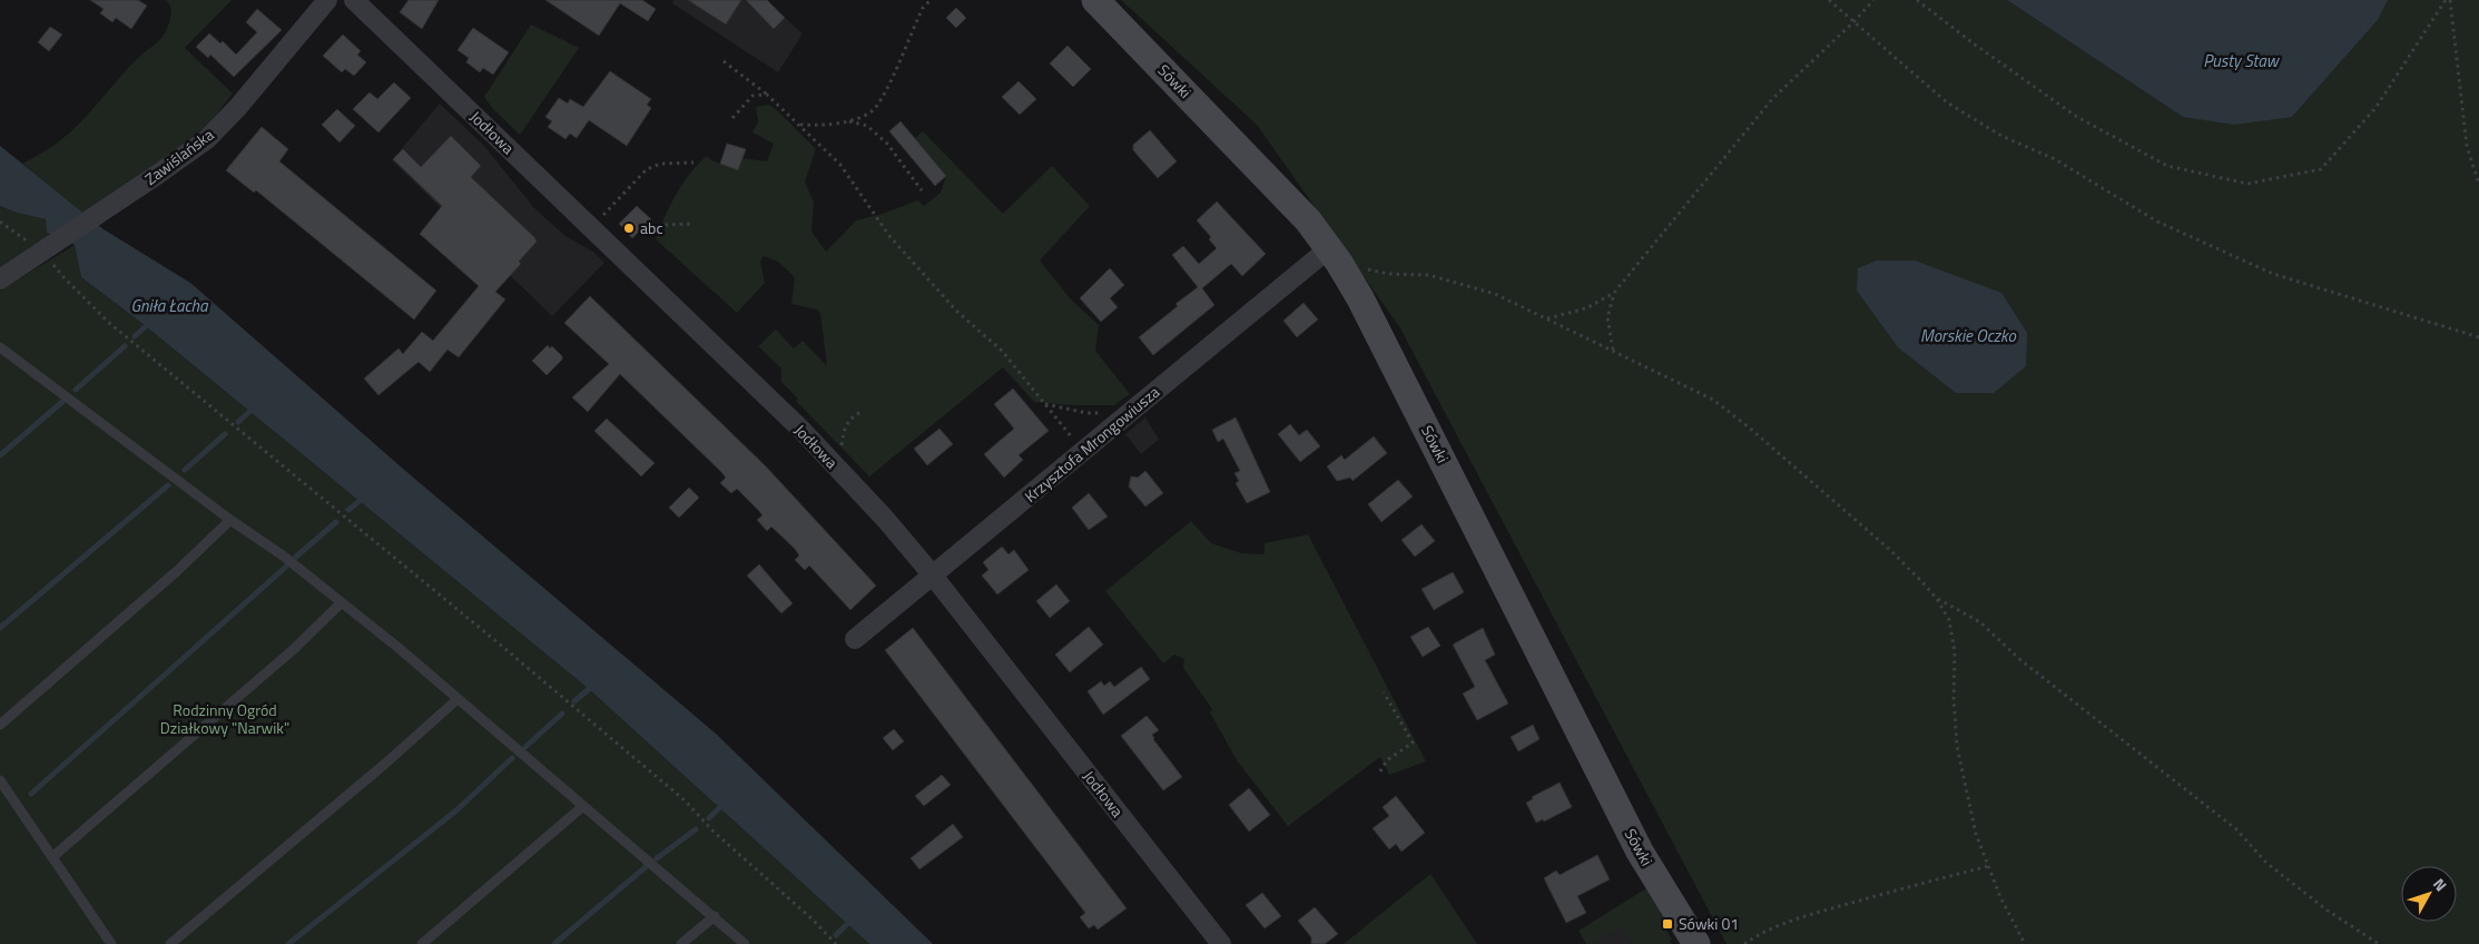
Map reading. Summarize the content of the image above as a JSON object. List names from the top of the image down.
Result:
{
  "streets": {
    "street": [
      "Sówki",
      "Jodłowa",
      "Zawiślańska",
      "Krzysztofa Mrongowiusza"
    ]
  },
  "crossings": [
    ["Sówki", "Krzysztofa Mrongowiusza"],
    ["Jodłowa", "Krzysztofa Mrongowiusza"]
  ],
  "water": ["Pusty Staw", "Gniła Łacha", "Morskie Oczko"],
  "parks": ["Rodzinny Ogród Działkowy \"Narwik\""],
  "places": {
    "other": ["abc"],
    "transit": ["Sówki 01"]
  },
  "north": "top right"
}
